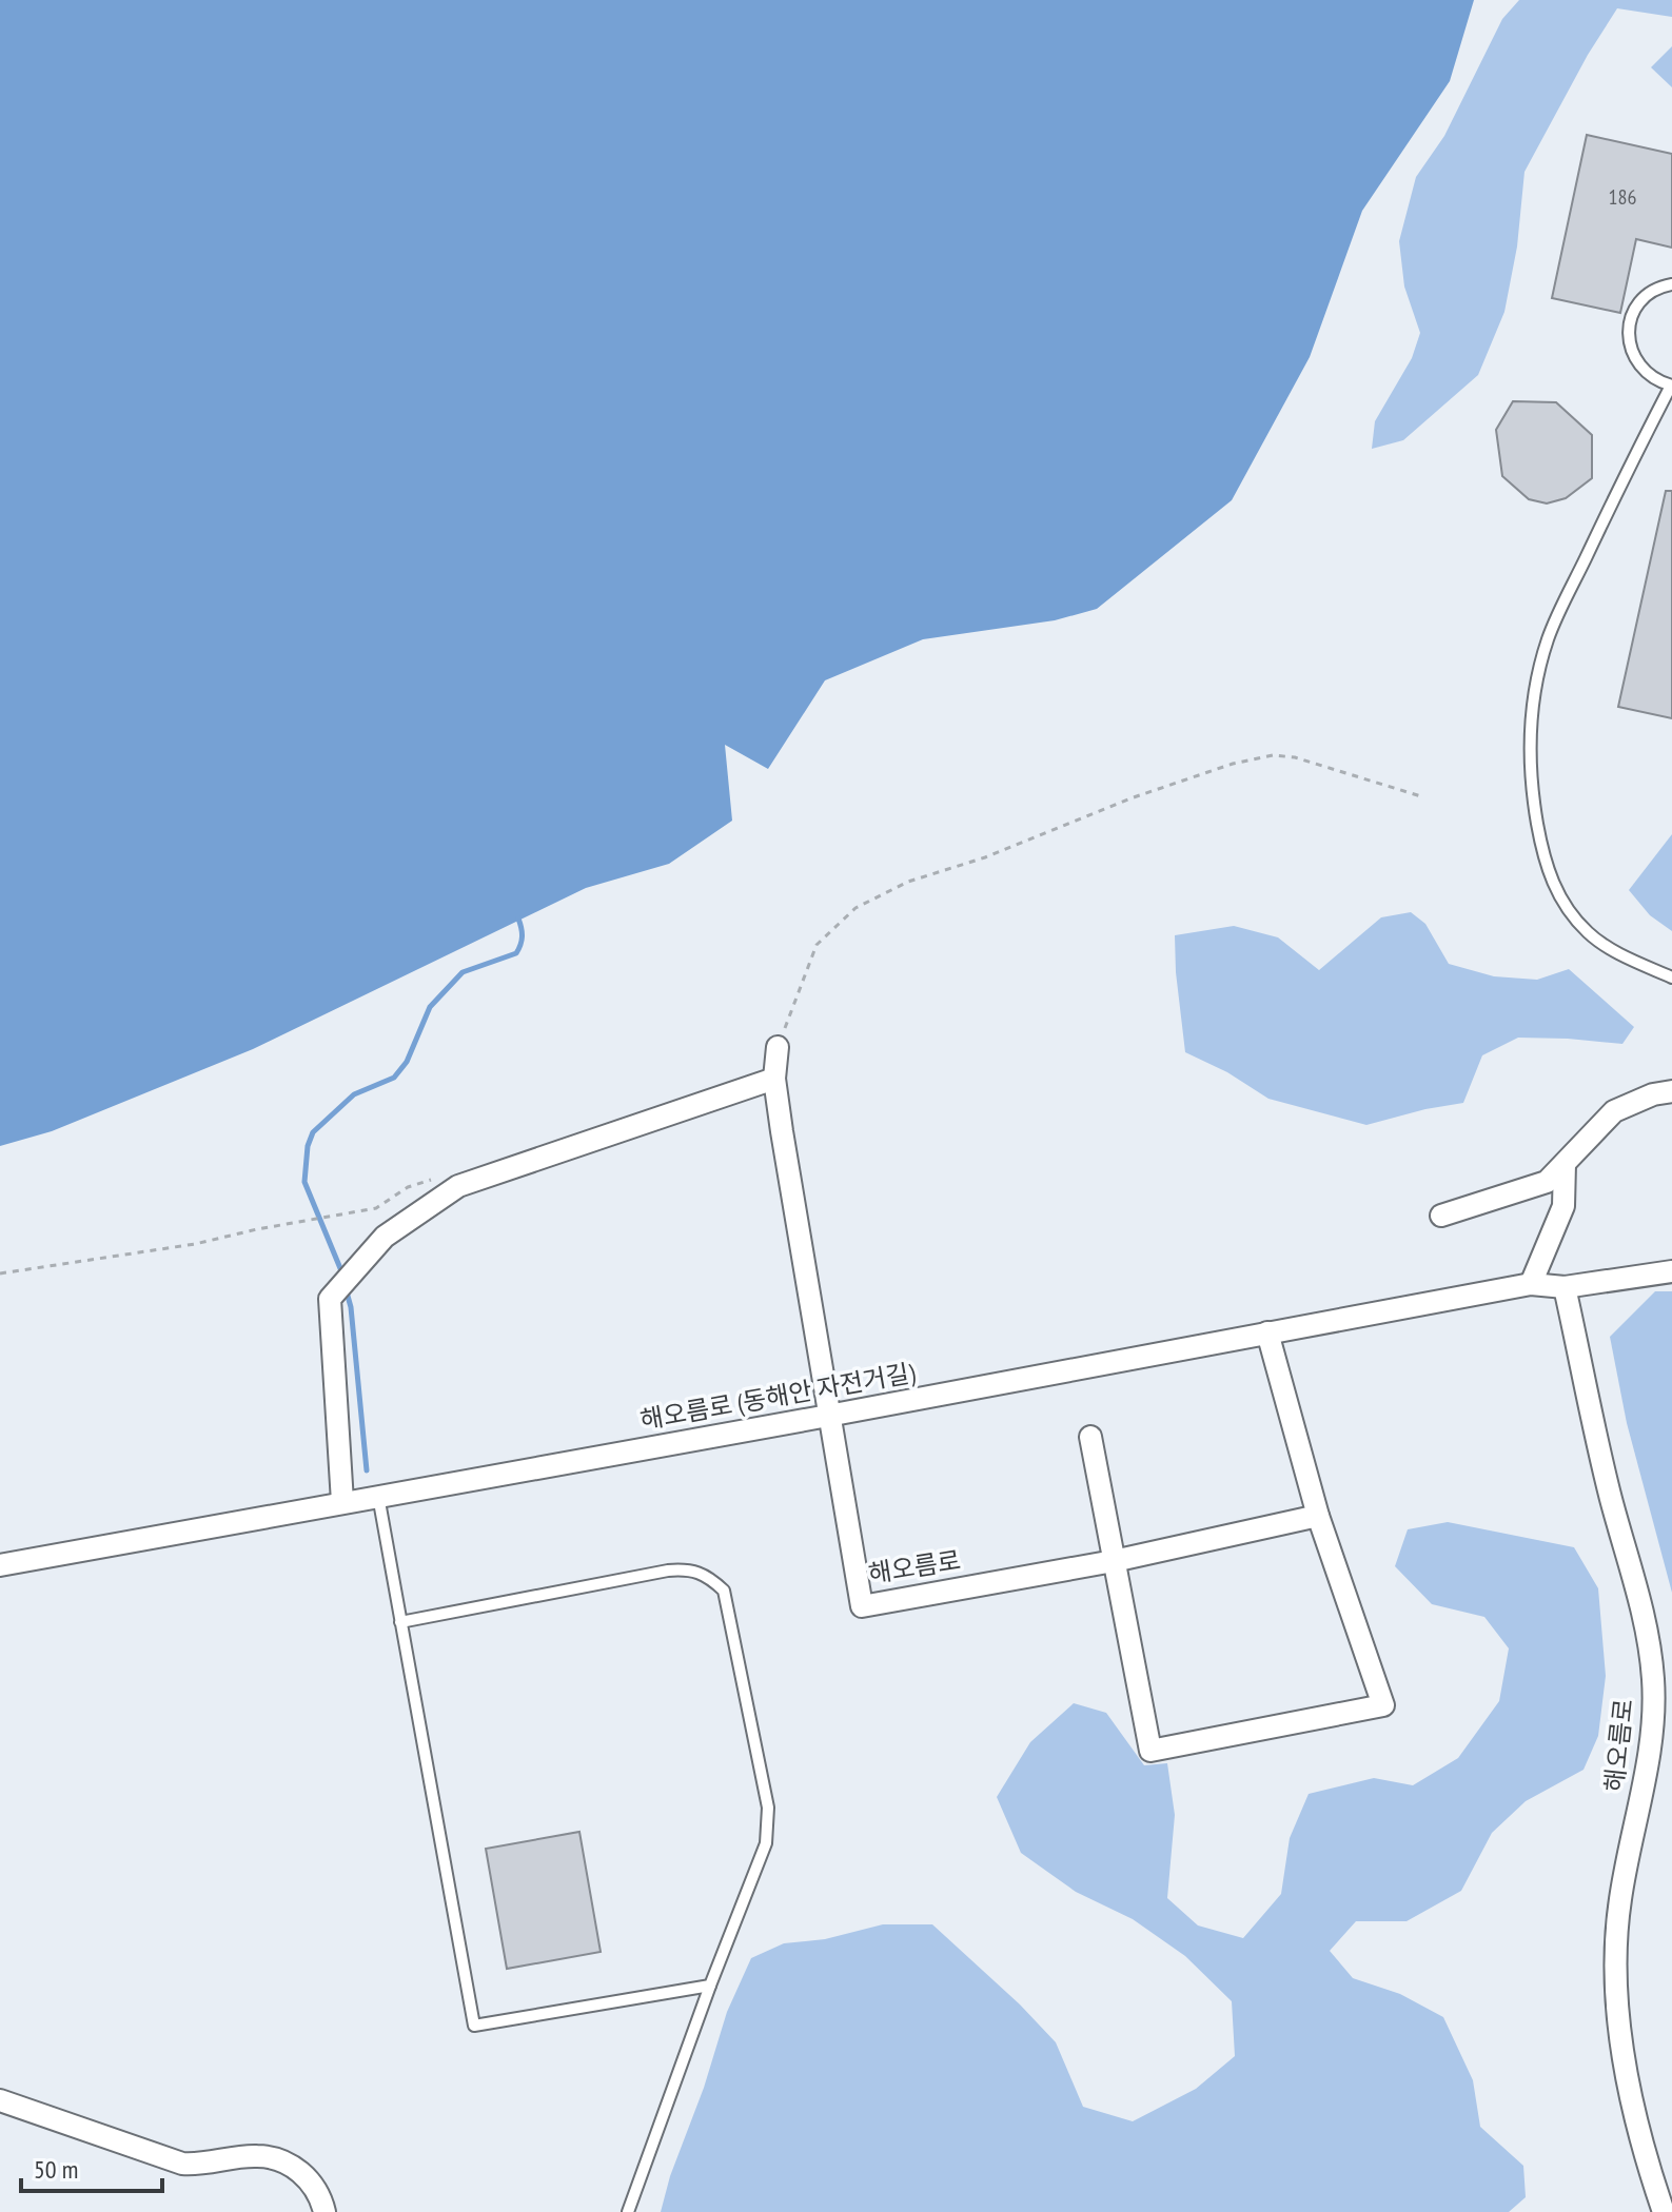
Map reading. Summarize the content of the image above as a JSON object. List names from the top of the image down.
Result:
{
  "streets": {
    "street": ["해오름로 (동해안 자전거길)", "해오름로"]
  },
  "crossings": [
    ["해오름로 (동해안 자전거길)", "해오름로"]
  ],
  "house_numbers": ["186"],
  "scale_bar": "50 m"
}
